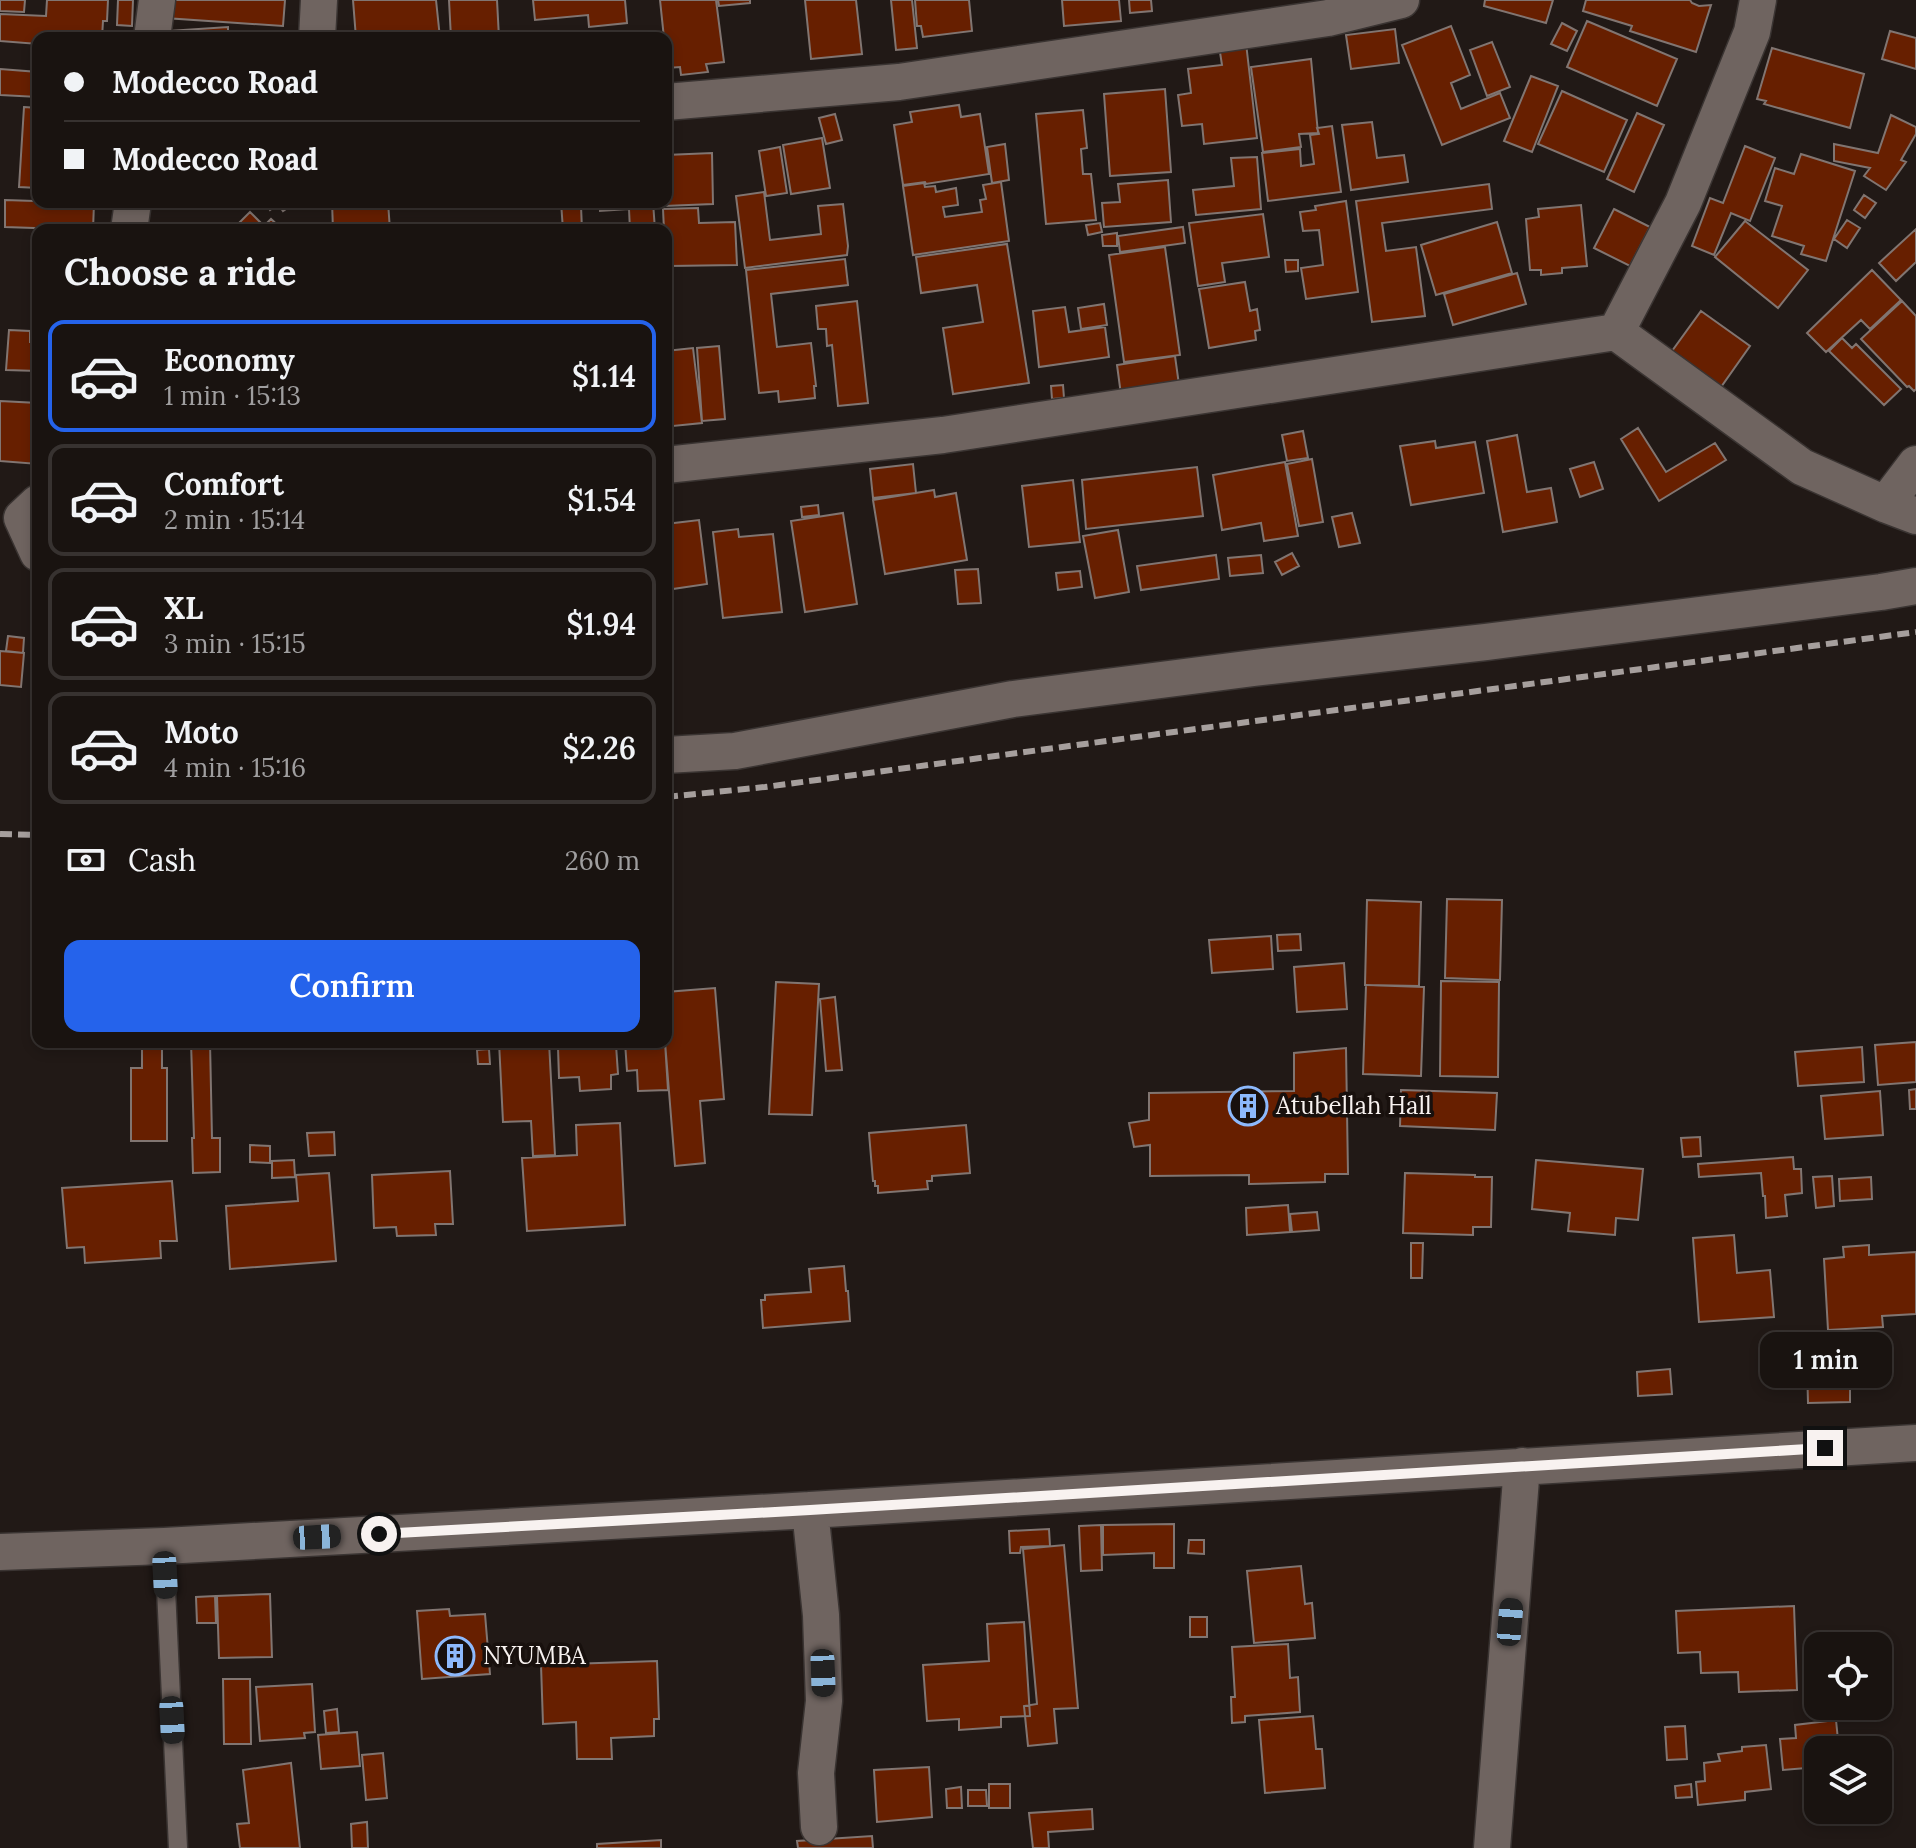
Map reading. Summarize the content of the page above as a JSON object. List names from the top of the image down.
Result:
{
  "places": {
    "building": ["Atubellah Hall", "NYUMBA"]
  },
  "page": {
    "banner": ["Modecco Road", "Modecco Road"],
    "heading": "Choose a ride",
    "list": [
      {
        "name": "Economy",
        "note": "1 min · 15:13",
        "value": "$1.14"
      },
      {
        "name": "Comfort",
        "note": "2 min · 15:14",
        "value": "$1.54"
      },
      {
        "name": "XL",
        "note": "3 min · 15:15",
        "value": "$1.94"
      },
      {
        "name": "Moto",
        "note": "4 min · 15:16",
        "value": "$2.26"
      }
    ],
    "pay": ["Cash", "260 m"],
    "buttons": "Confirm",
    "bubble": "1 min"
  }
}
